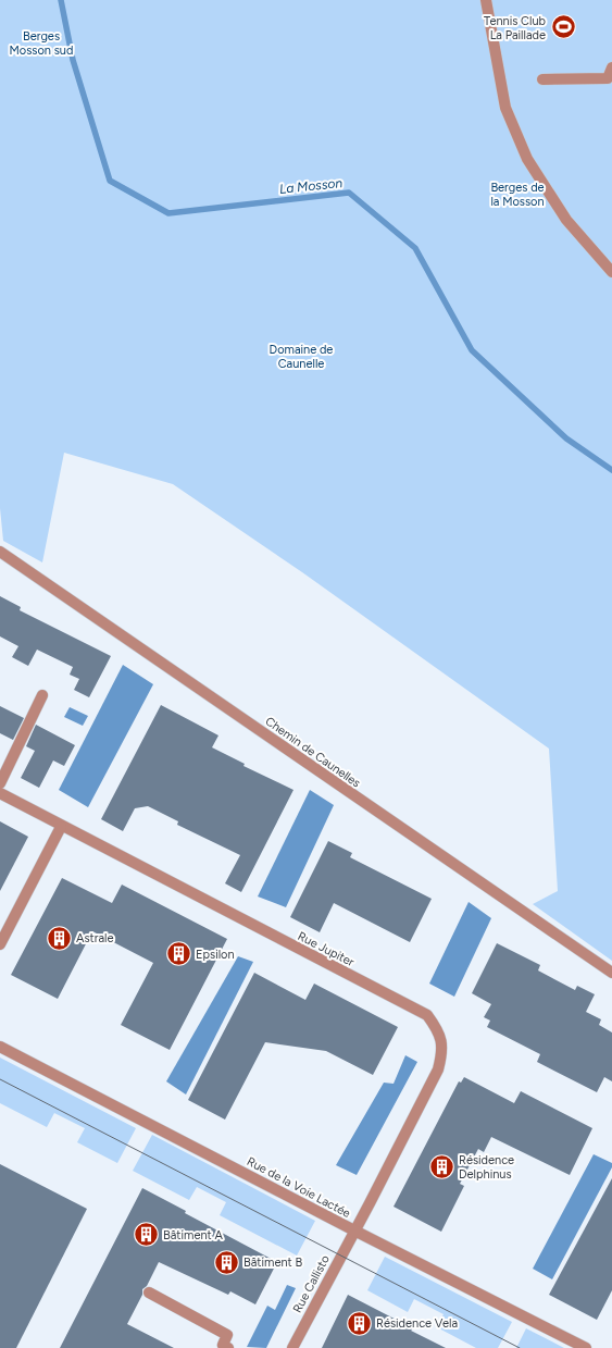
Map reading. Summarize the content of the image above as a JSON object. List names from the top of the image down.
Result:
{
  "streets": {
    "street": [
      "Chemin de Caunelles",
      "Rue Jupiter",
      "Rue de la Voie Lactée",
      "Rue Callisto"
    ]
  },
  "crossings": [
    ["Rue Jupiter", "Rue de la Voie Lactée"],
    ["Rue Jupiter", "Rue Callisto"],
    ["Rue de la Voie Lactée", "Rue Callisto"]
  ],
  "water": ["La Mosson"],
  "parks": ["Berges Mosson sud", "Berges de la Mosson", "Domaine de Caunelle"],
  "places": {
    "sports": ["Tennis Club La Paillade"],
    "building": [
      "Astrale",
      "Epsilon",
      "Résidence Delphinus",
      "Bâtiment A",
      "Bâtiment B",
      "Résidence Vela"
    ]
  }
}
